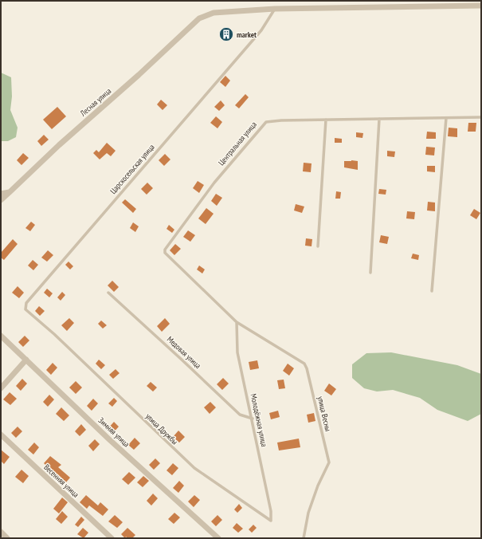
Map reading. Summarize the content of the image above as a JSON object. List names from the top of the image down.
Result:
{
  "streets": {
    "street": ["Лесная улица", "Зимняя улица", "Весенняя улица"],
    "lane": [
      "Центральная улица",
      "Царскосельская улица",
      "Медовая улица",
      "улица Весны",
      "Молодёжная улица",
      "улица Дружбы"
    ]
  },
  "crossings": [
    ["Лесная улица", "Царскосельская улица"],
    ["Центральная улица", "улица Весны"],
    ["Центральная улица", "Молодёжная улица"],
    ["Царскосельская улица", "улица Дружбы"],
    ["Медовая улица", "Молодёжная улица"],
    ["улица Весны", "Молодёжная улица"],
    ["Молодёжная улица", "улица Дружбы"]
  ],
  "places": {
    "building": ["market"]
  }
}
